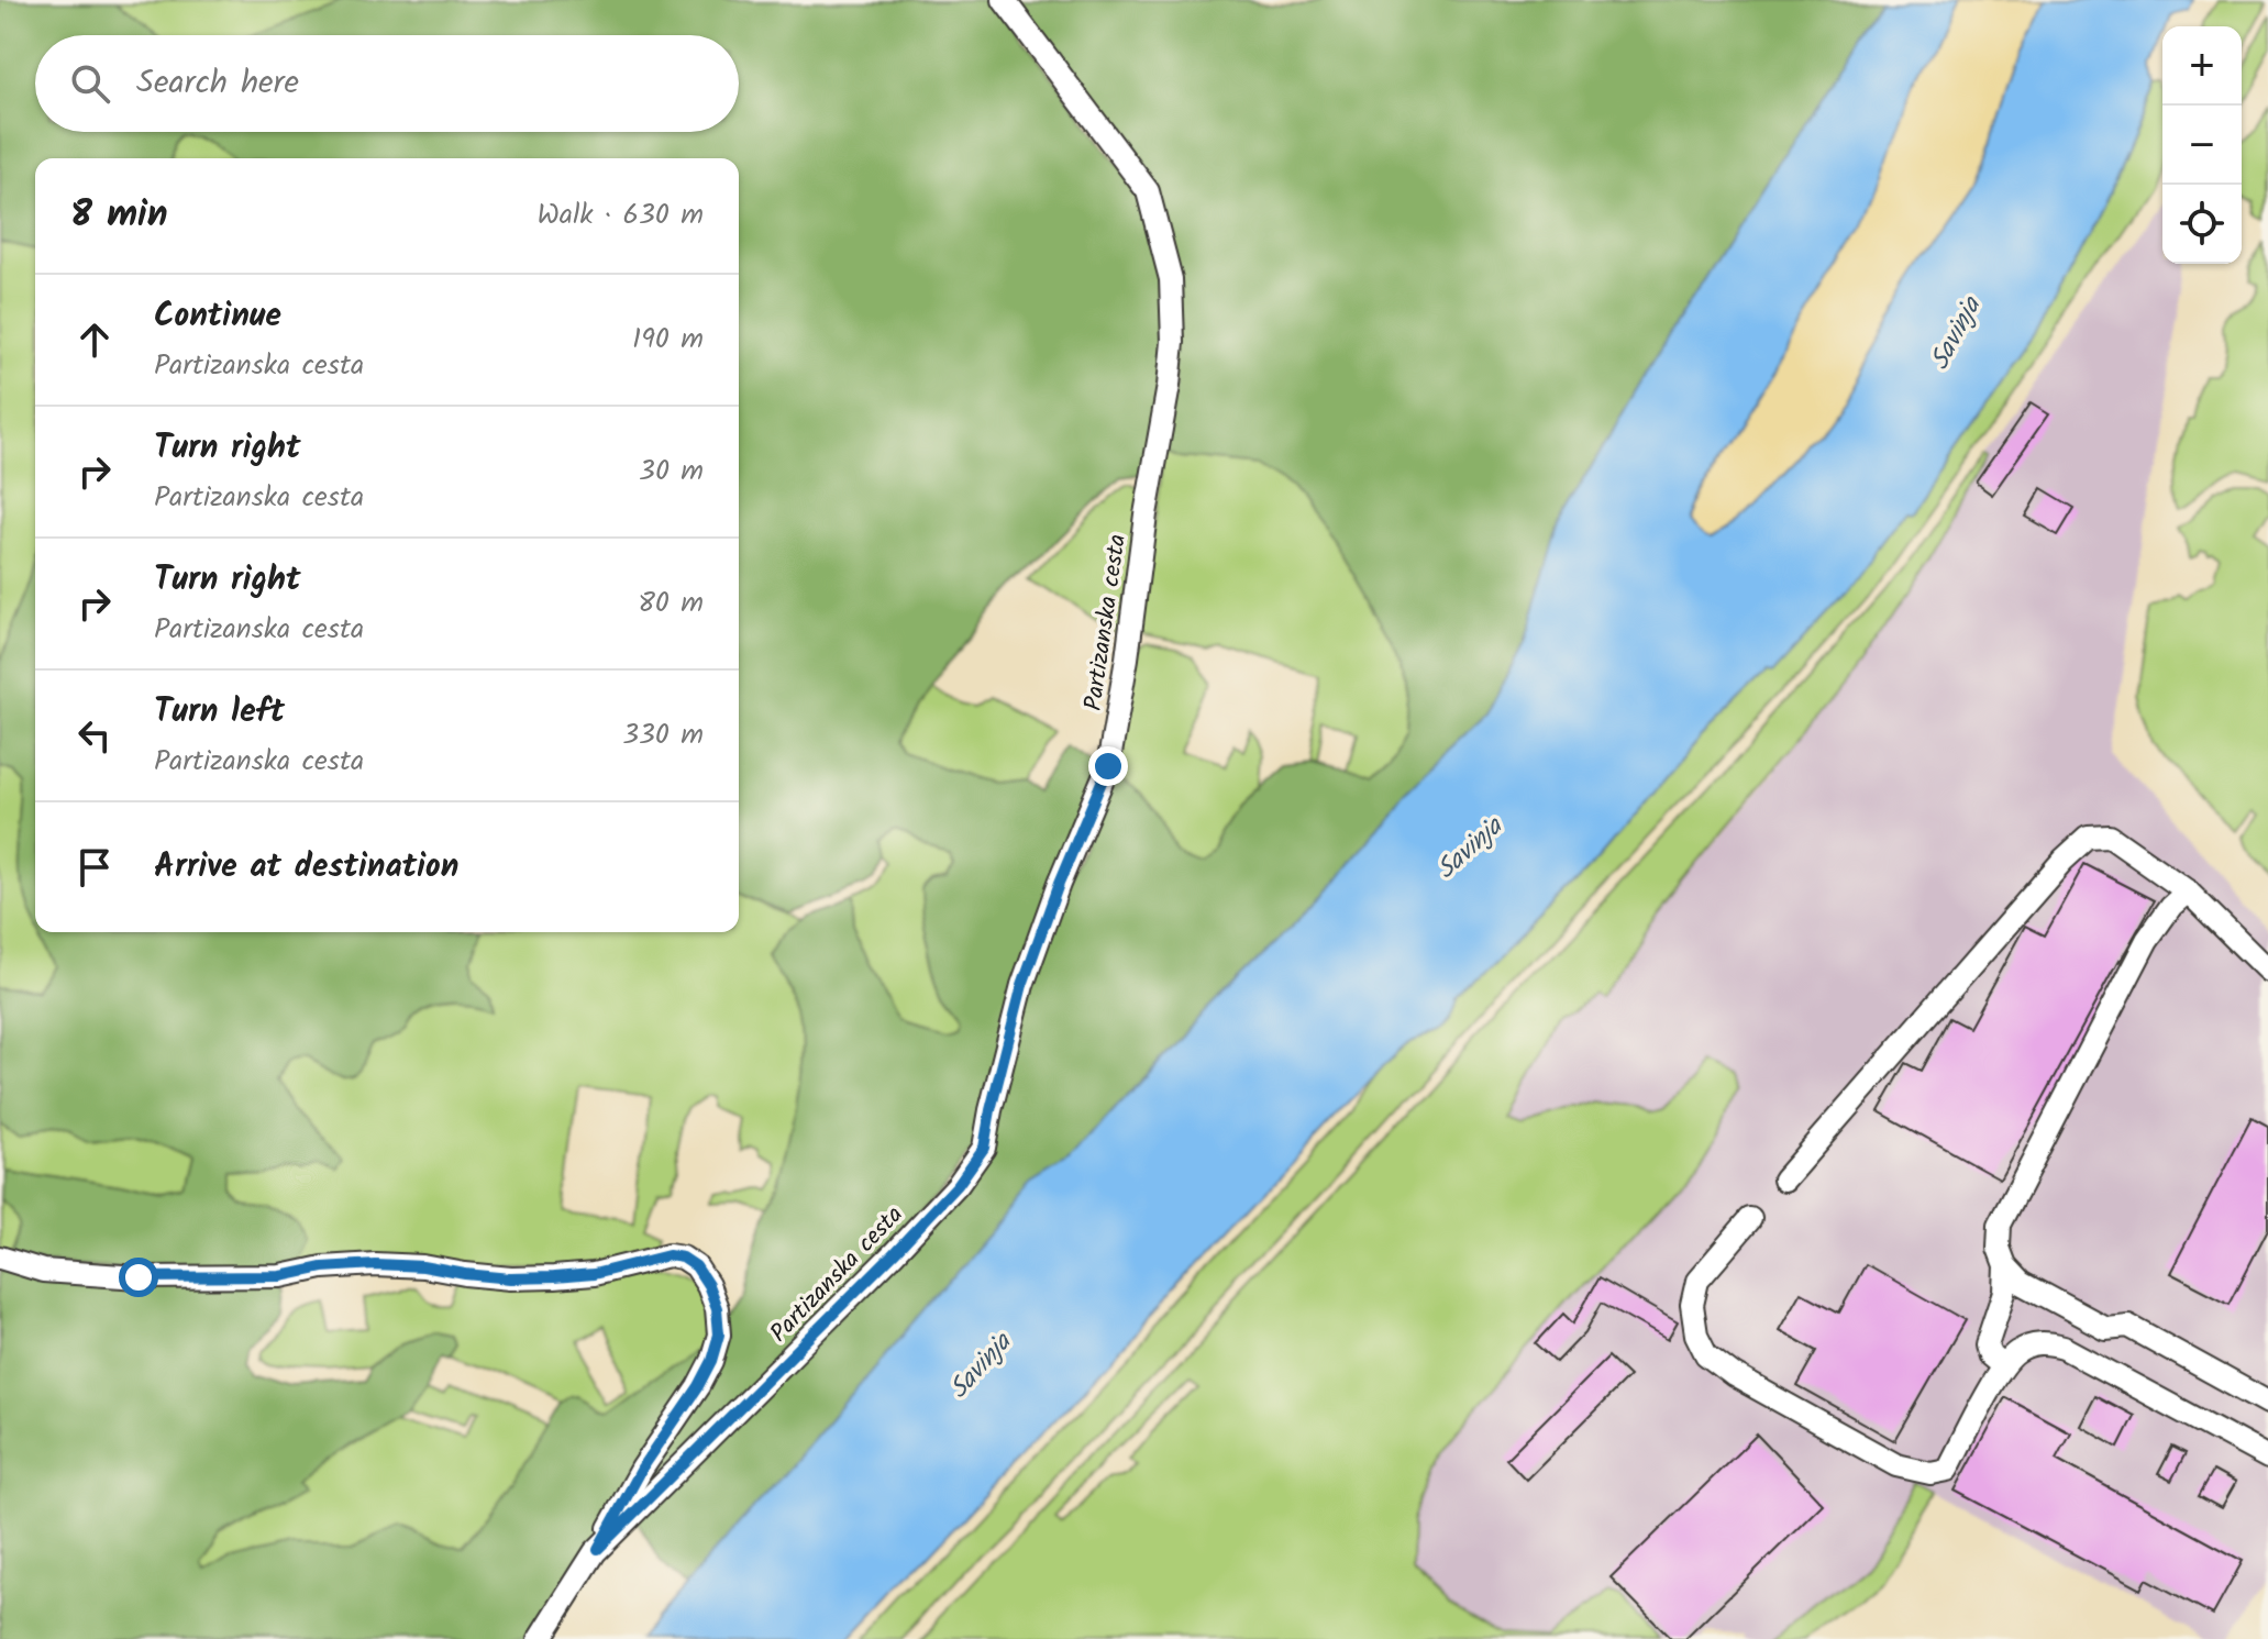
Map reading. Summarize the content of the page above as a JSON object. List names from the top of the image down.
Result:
{
  "streets": {
    "street": ["Partizanska cesta"]
  },
  "water": ["Savinja"],
  "page": {
    "map_buttons": ["+", "−"],
    "search": "Search here",
    "heading": ["8 min", "Walk · 630 m"],
    "list": [
      ["Continue", "Partizanska cesta", "190 m"],
      ["Turn right", "Partizanska cesta", "30 m"],
      ["Turn right", "Partizanska cesta", "80 m"],
      ["Turn left", "Partizanska cesta", "330 m"],
      "Arrive at destination"
    ]
  }
}
